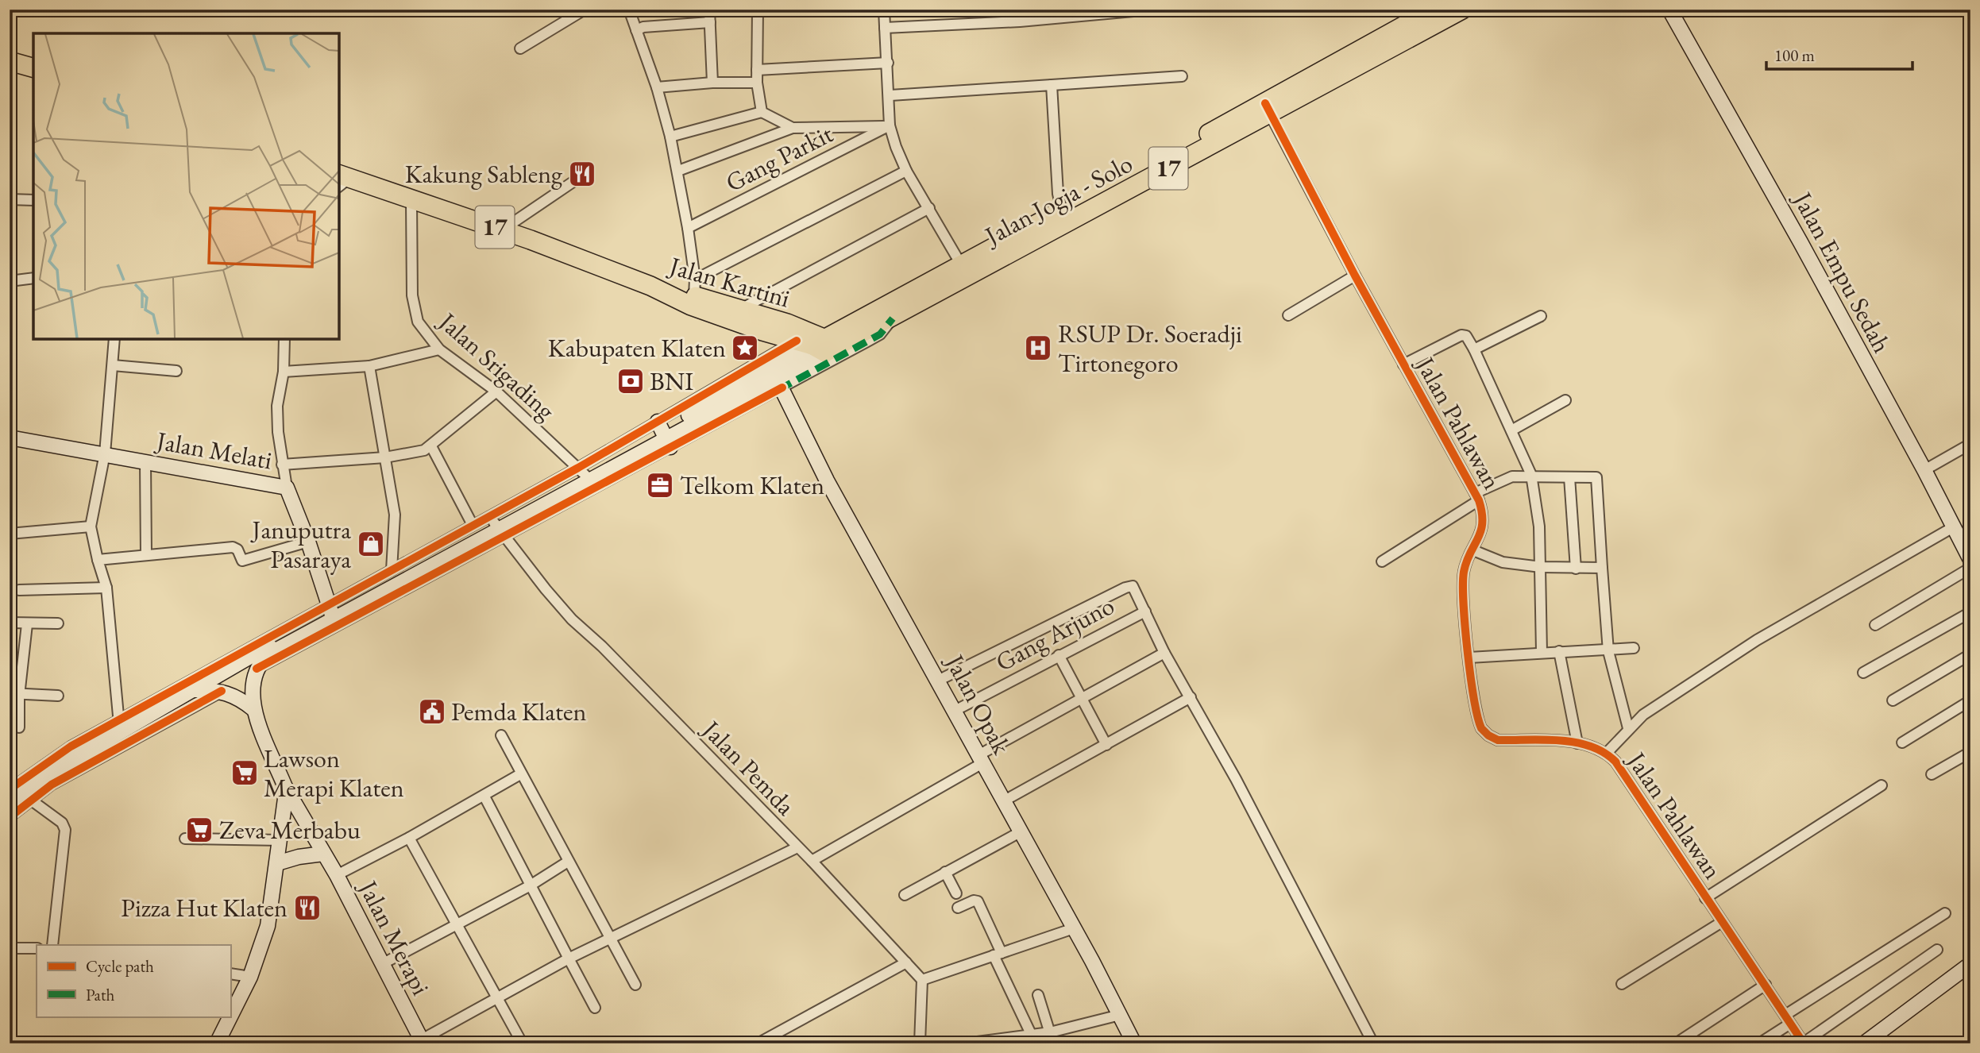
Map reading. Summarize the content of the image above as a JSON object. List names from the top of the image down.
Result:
{
  "streets": {
    "highway": ["17", "Jalan Jogja - Solo", "Jalan Kartini"],
    "street": [
      "Gang Parkit",
      "Jalan Empu Sedah",
      "Jalan Srigading",
      "Jalan Pahlawan",
      "Jalan Melati",
      "Gang Arjuno",
      "Jalan Opak",
      "Jalan Pemda",
      "Jalan Merapi"
    ]
  },
  "crossings": [
    ["Jalan Jogja - Solo", "Jalan Kartini"],
    ["Jalan Jogja - Solo", "Jalan Pahlawan"],
    ["Jalan Kartini", "Jalan Srigading"],
    ["Gang Arjuno", "Jalan Opak"]
  ],
  "places": {
    "restaurant": ["Kakung Sableng", "Pizza Hut Klaten"],
    "place": ["Kabupaten Klaten"],
    "hospital": ["RSUP Dr. Soeradji Tirtonegoro"],
    "bank": ["BNI"],
    "office": ["Telkom Klaten"],
    "shop": ["Januputra Pasaraya"],
    "public building": ["Pemda Klaten"],
    "supermarket": ["Lawson Merapi Klaten", "Zeva Merbabu"]
  },
  "legend": ["Cycle path", "Path"],
  "scale_bar": "100 m"
}
